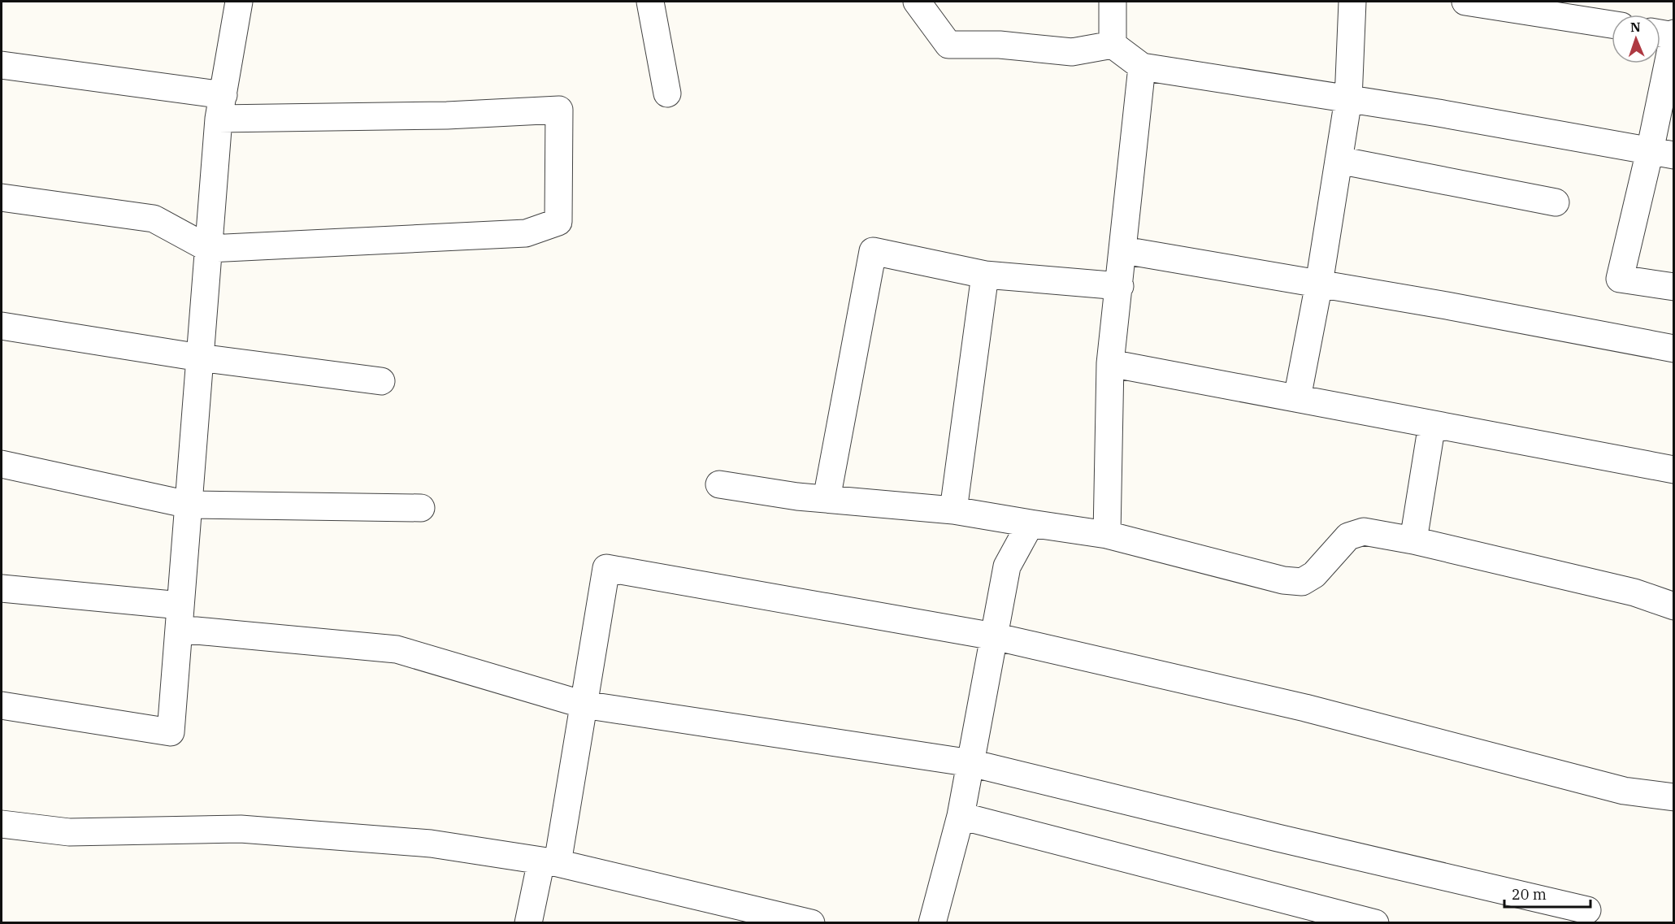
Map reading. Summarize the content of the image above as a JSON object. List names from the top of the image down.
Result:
{
  "scale_bar": "20 m",
  "north": "top"
}
